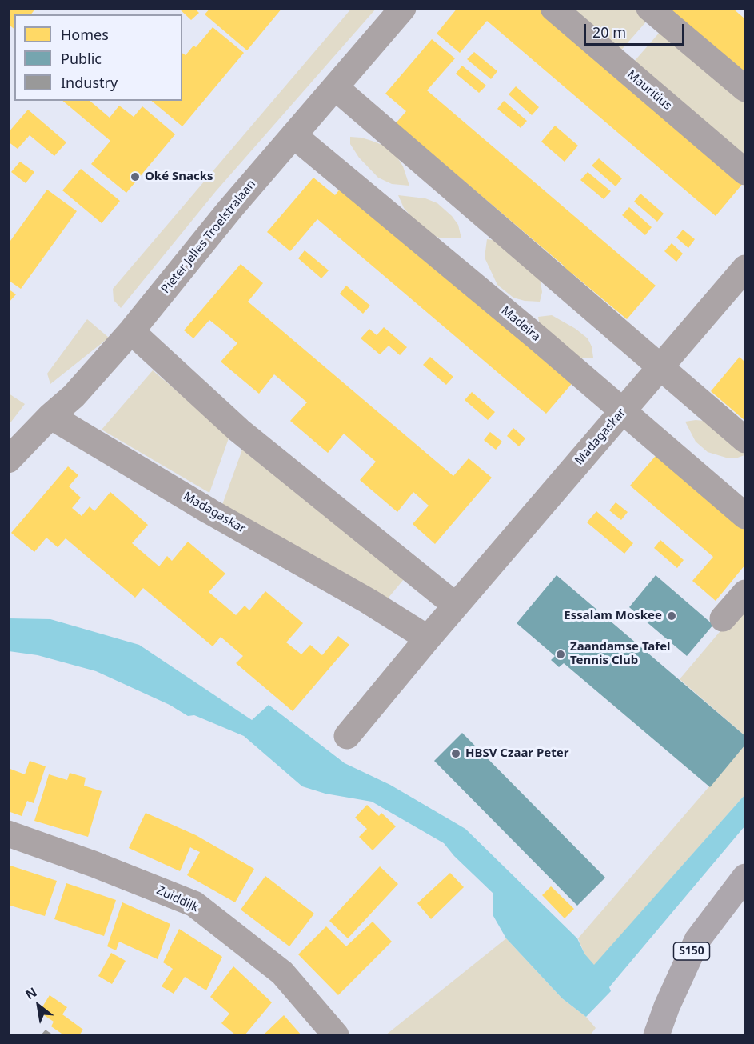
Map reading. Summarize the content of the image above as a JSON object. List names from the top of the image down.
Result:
{
  "streets": {
    "main road": ["S150"],
    "street": [
      "Mauritius",
      "Pieter Jelles Troelstralaan",
      "Madeira",
      "Madagaskar",
      "Zuiddijk"
    ]
  },
  "crossings": [
    ["Pieter Jelles Troelstralaan", "Madeira"],
    ["Pieter Jelles Troelstralaan", "Madagaskar"],
    ["Madeira", "Madagaskar"]
  ],
  "places": [
    "Oké Snacks",
    "Essalam Moskee",
    "Zaandamse Tafel Tennis Club",
    "HBSV Czaar Peter"
  ],
  "legend": ["Homes", "Public", "Industry"],
  "scale_bar": "20 m",
  "north": "top left"
}
